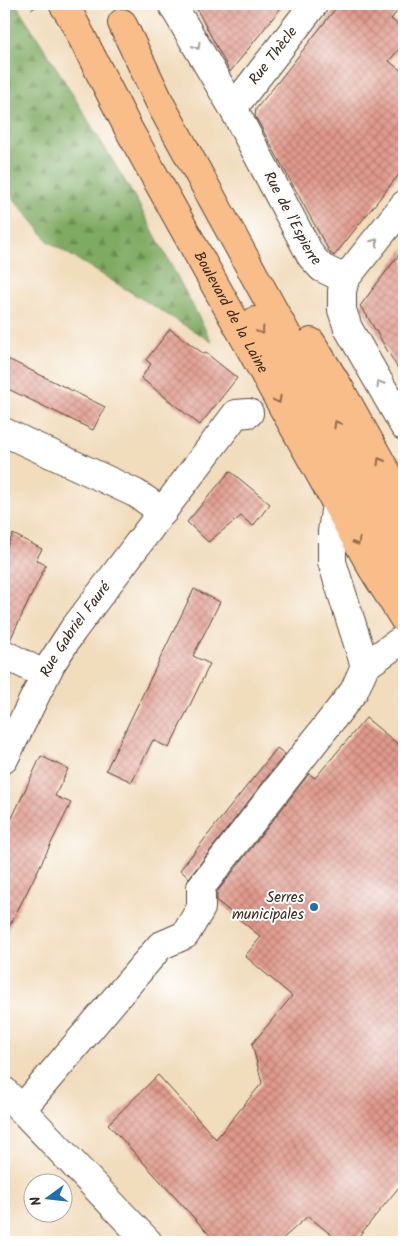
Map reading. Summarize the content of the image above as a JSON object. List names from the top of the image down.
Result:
{
  "streets": {
    "main road": ["Boulevard de la Laine"],
    "street": ["Rue Thècle", "Rue de l'Espierre", "Rue Gabriel Fauré"]
  },
  "crossings": [
    ["Rue Thècle", "Rue de l'Espierre"]
  ],
  "one_way": ["Rue de l'Espierre"],
  "places": ["Serres municipales"],
  "north": "left"
}
